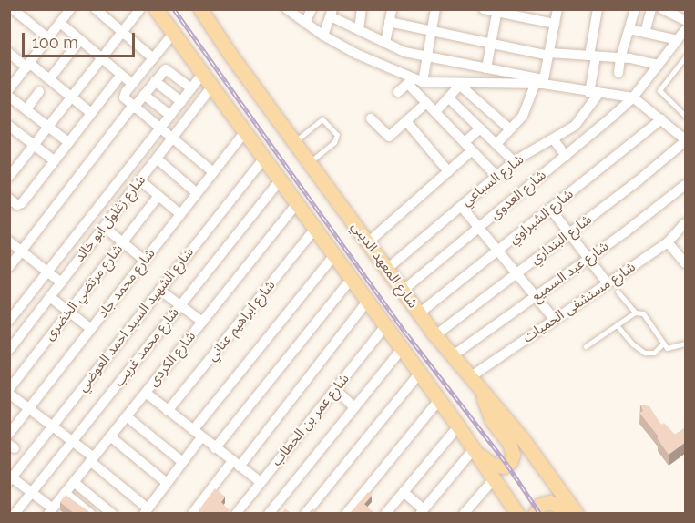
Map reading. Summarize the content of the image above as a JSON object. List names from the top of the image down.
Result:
{
  "streets": {
    "main road": ["شارع المعهد الديني"],
    "street": [
      "شارع السباعي",
      "شارع العدوى",
      "شارع الشبراوي",
      "شارع زغلول ابو خالد",
      "شارع البنداري",
      "شارع عبد السميع",
      "شارع محمد جاد",
      "شارع مرتضي الخضرى",
      "شارع مستشفى الحميات",
      "شارع الشهيد السيد احمد العوضي",
      "شارع ابراهيم عناني",
      "شارع محمد غريب",
      "شارع الكردى",
      "شارع عمر بن الخطاب"
    ]
  },
  "crossings": [
    ["شارع السباعي", "شارع المعهد الديني"],
    ["شارع العدوى", "شارع المعهد الديني"],
    ["شارع الشبراوي", "شارع المعهد الديني"],
    ["شارع البنداري", "شارع المعهد الديني"],
    ["شارع المعهد الديني", "شارع عبد السميع"],
    ["شارع المعهد الديني", "شارع مستشفى الحميات"]
  ],
  "scale_bar": "100 m"
}
